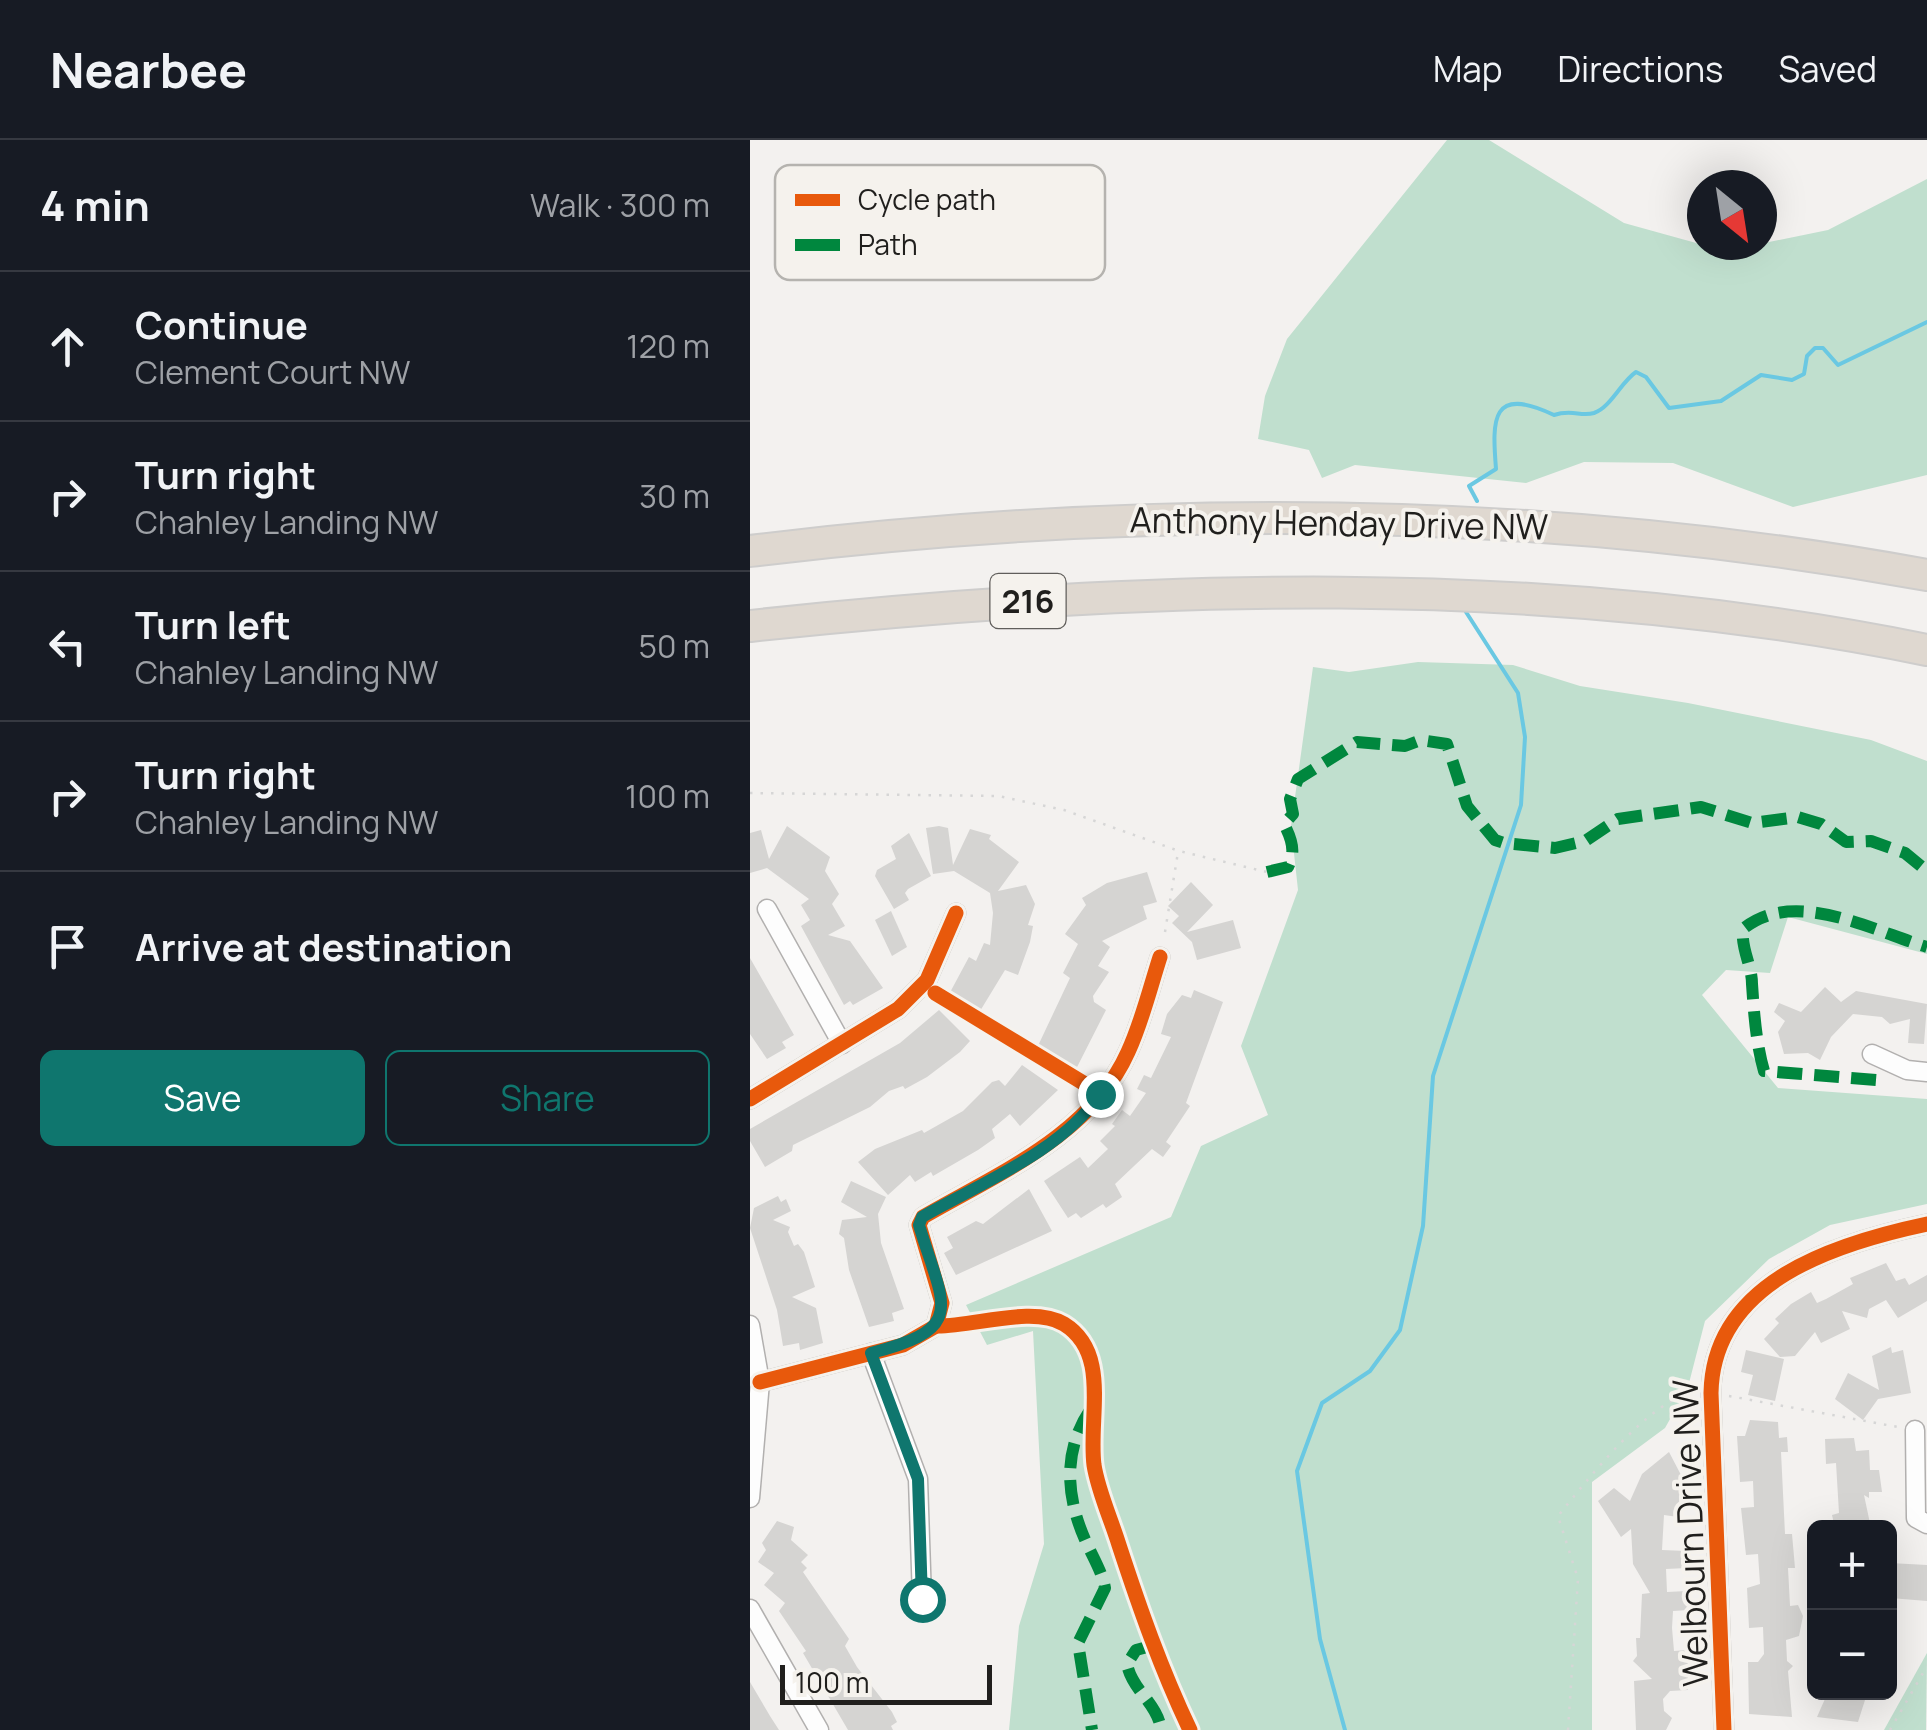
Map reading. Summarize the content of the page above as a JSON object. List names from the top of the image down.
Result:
{
  "streets": {
    "highway": ["Anthony Henday Drive NW", "216"],
    "street": ["Welbourn Drive NW"]
  },
  "legend": ["Cycle path", "Path"],
  "scale_bar": "100 m",
  "north": "bottom right",
  "page": {
    "header": "Nearbee",
    "nav": ["Map", "Directions", "Saved"],
    "heading": ["4 min", "Walk · 300 m"],
    "list": [
      ["Continue", "Clement Court NW", "120 m"],
      ["Turn right", "Chahley Landing NW", "30 m"],
      ["Turn left", "Chahley Landing NW", "50 m"],
      ["Turn right", "Chahley Landing NW", "100 m"],
      "Arrive at destination"
    ],
    "buttons": ["Save", "Share"],
    "map_buttons": ["+", "−"],
    "scale": "100 m"
  }
}
